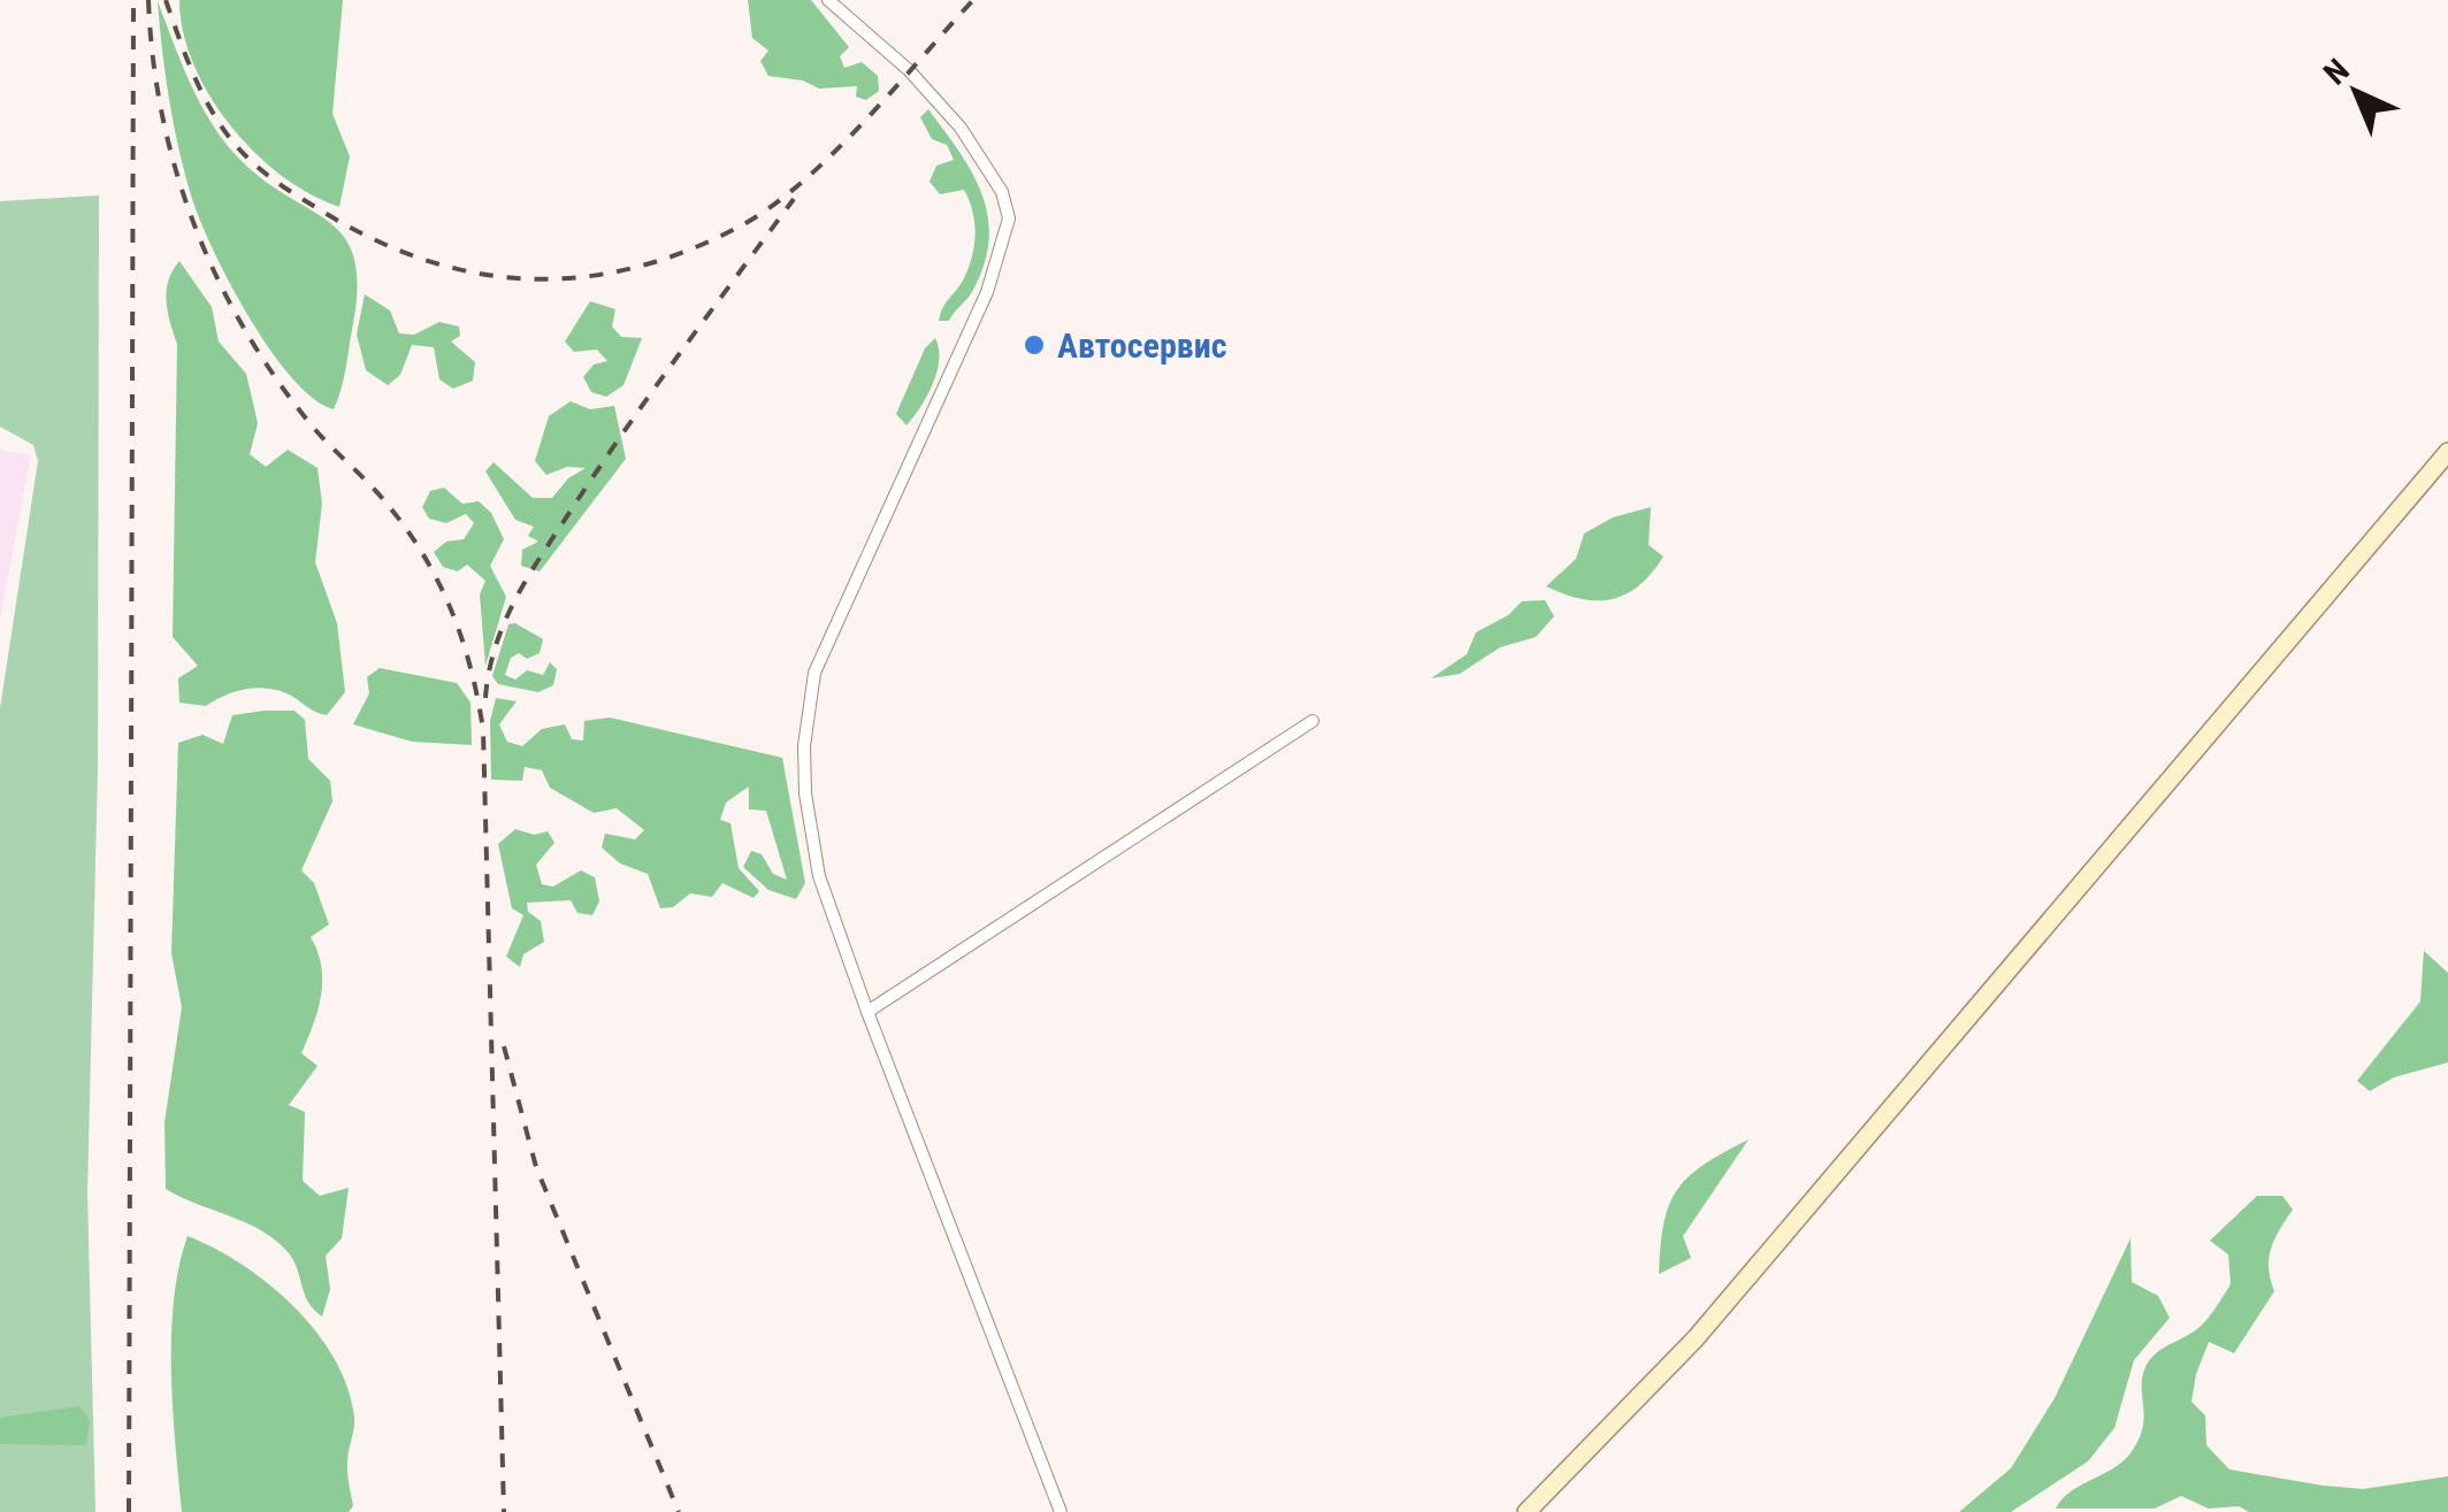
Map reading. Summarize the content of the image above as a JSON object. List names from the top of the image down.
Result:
{
  "places": ["Автосервис"],
  "north": "top left"
}
